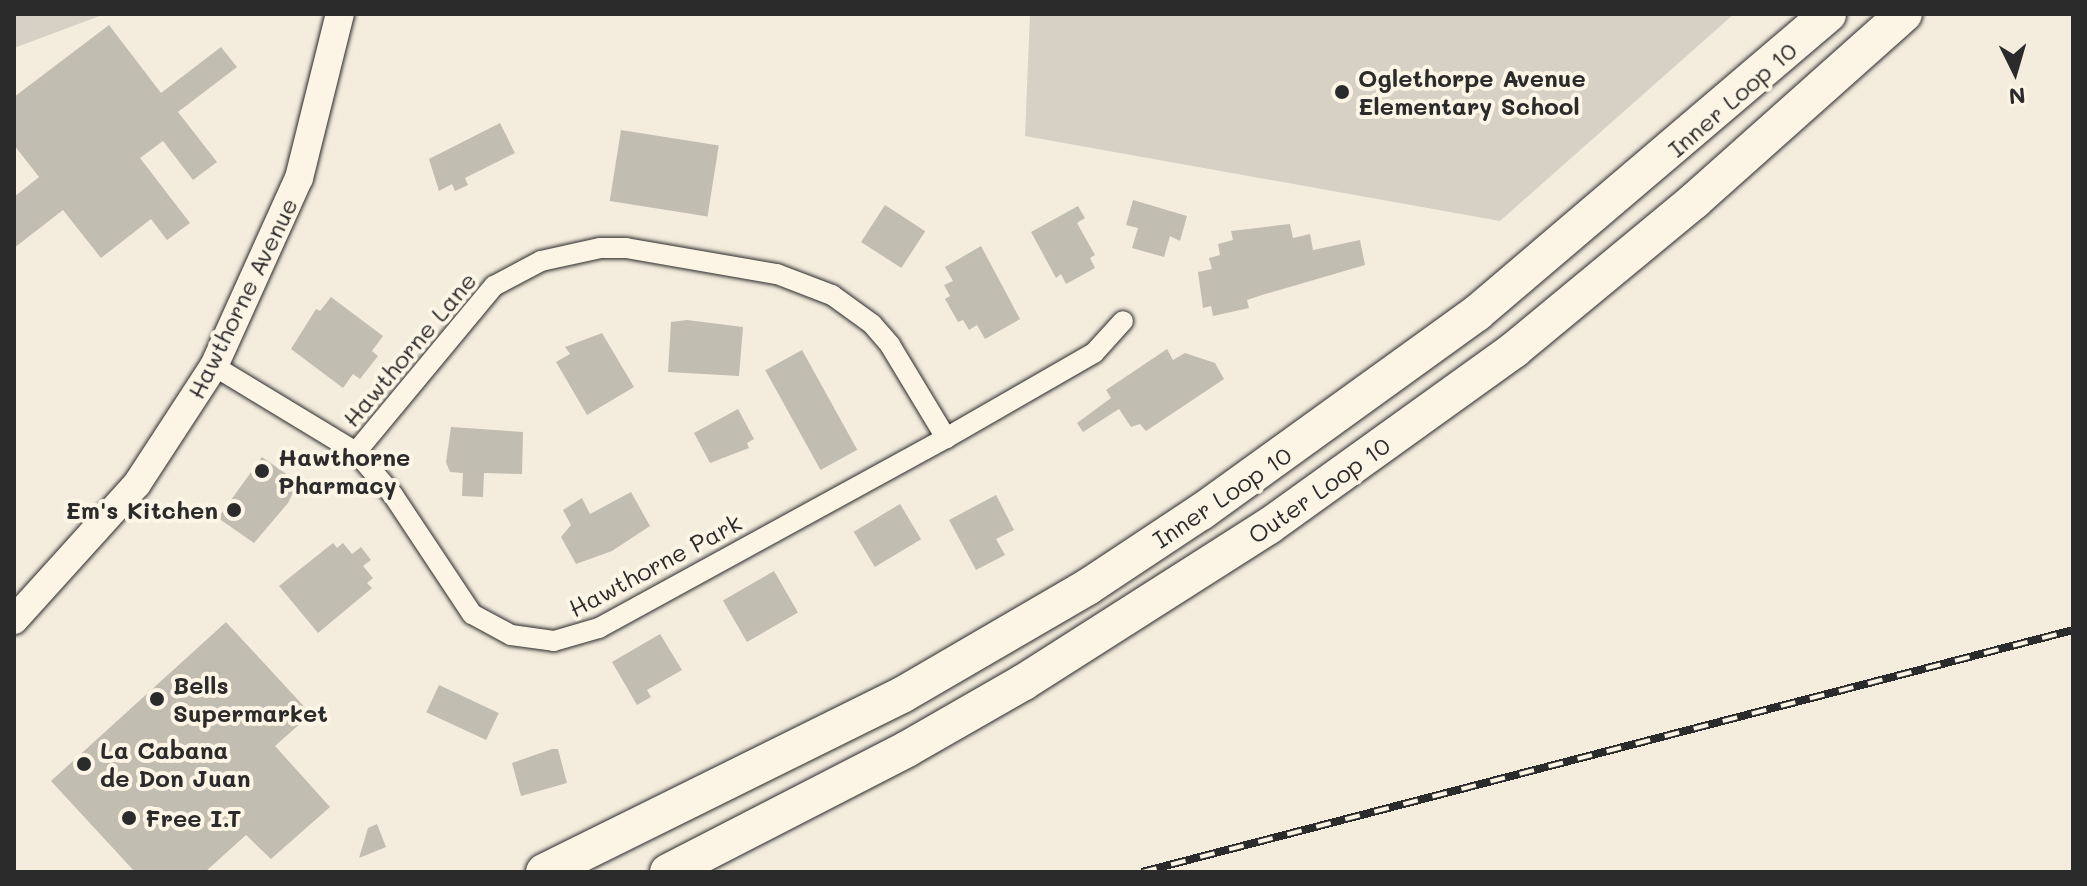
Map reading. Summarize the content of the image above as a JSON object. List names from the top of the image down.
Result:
{
  "streets": {
    "highway": ["Inner Loop 10", "Outer Loop 10"],
    "main road": ["Hawthorne Avenue"],
    "street": ["Hawthorne Lane", "Hawthorne Park"]
  },
  "crossings": [
    ["Hawthorne Avenue", "Hawthorne Park"],
    ["Hawthorne Lane", "Hawthorne Park"]
  ],
  "places": [
    "Oglethorpe Avenue Elementary School",
    "Hawthorne Pharmacy",
    "Em's Kitchen",
    "Bells Supermarket",
    "La Cabana de Don Juan",
    "Free I.T"
  ],
  "north": "bottom"
}
